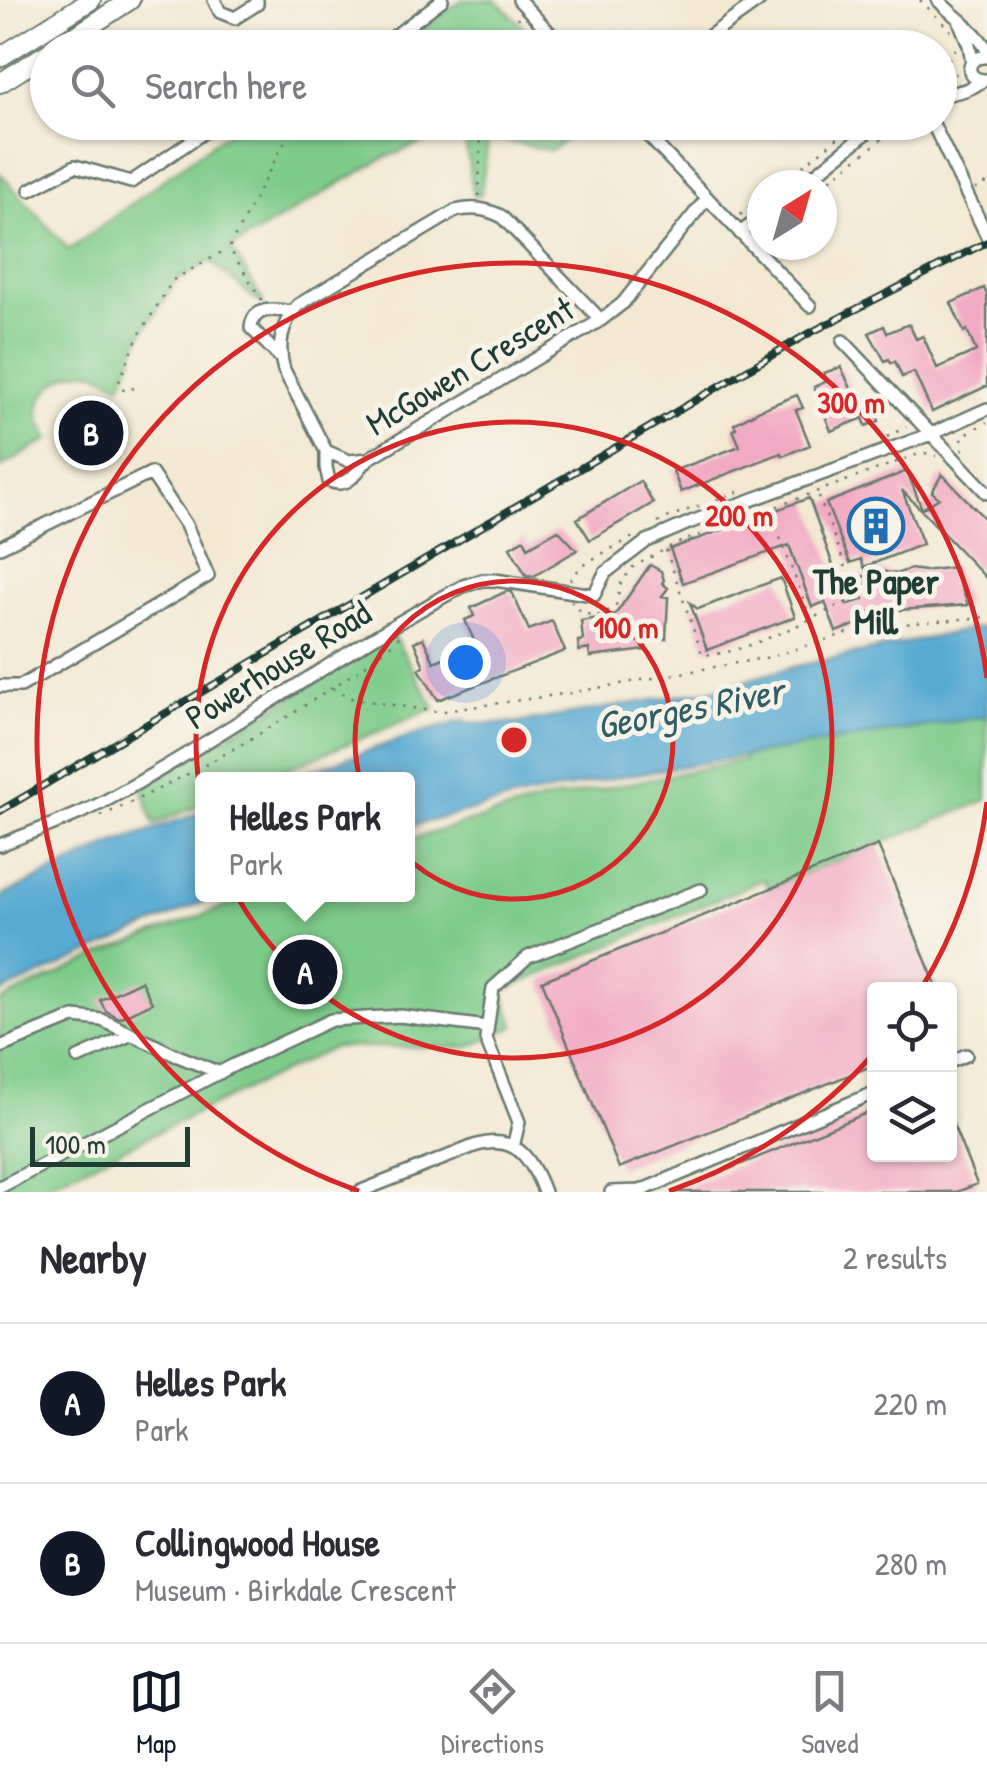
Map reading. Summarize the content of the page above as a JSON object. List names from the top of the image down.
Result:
{
  "streets": {
    "street": ["McGowen Crescent", "Powerhouse Road"]
  },
  "water": ["Georges River"],
  "places": {
    "building": ["The Paper Mill"]
  },
  "scale_bar": "100 m",
  "north": "top right",
  "page": {
    "search": "Search here",
    "pins": ["B", "A"],
    "popup": ["Helles Park", "Park"],
    "scale": "100 m",
    "heading": ["Nearby", "2 results"],
    "list": [
      {
        "mark": "A",
        "name": "Helles Park",
        "note": "Park",
        "value": "220 m"
      },
      {
        "mark": "B",
        "name": "Collingwood House",
        "note": "Museum · Birkdale Crescent",
        "value": "280 m"
      }
    ],
    "nav": ["Map", "Directions", "Saved"]
  },
  "rings": ["300 m", "200 m", "100 m"]
}
